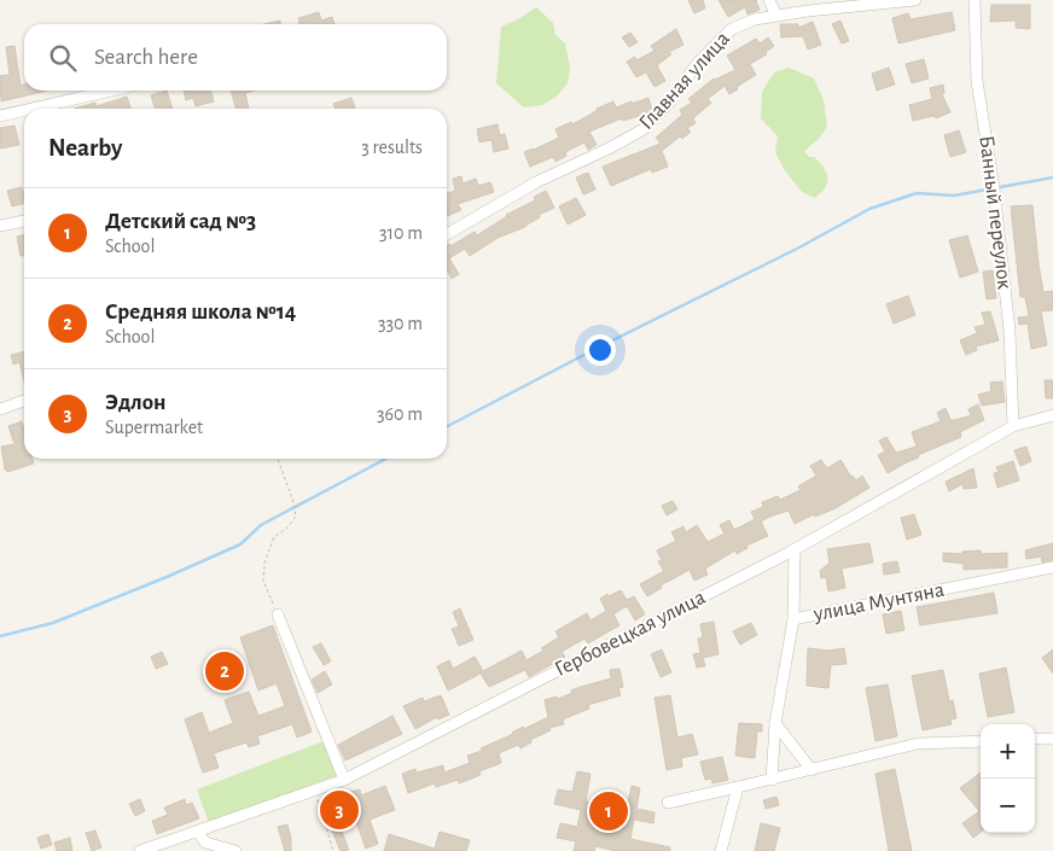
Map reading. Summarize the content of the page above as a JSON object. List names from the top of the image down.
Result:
{
  "streets": {
    "street": [
      "Главная улица",
      "Банный переулок",
      "улица Мунтяна",
      "Гербовецкая улица"
    ]
  },
  "crossings": [
    ["Банный переулок", "Гербовецкая улица"]
  ],
  "page": {
    "search": "Search here",
    "heading": ["Nearby", "3 results"],
    "list": [
      {
        "mark": "1",
        "name": "Детский сад №3",
        "note": "School",
        "value": "310 m"
      },
      {
        "mark": "2",
        "name": "Средняя школа №14",
        "note": "School",
        "value": "330 m"
      },
      {
        "mark": "3",
        "name": "Эдлон",
        "note": "Supermarket",
        "value": "360 m"
      }
    ],
    "pins": ["2", "3", "1"],
    "map_buttons": ["+", "−"]
  }
}
